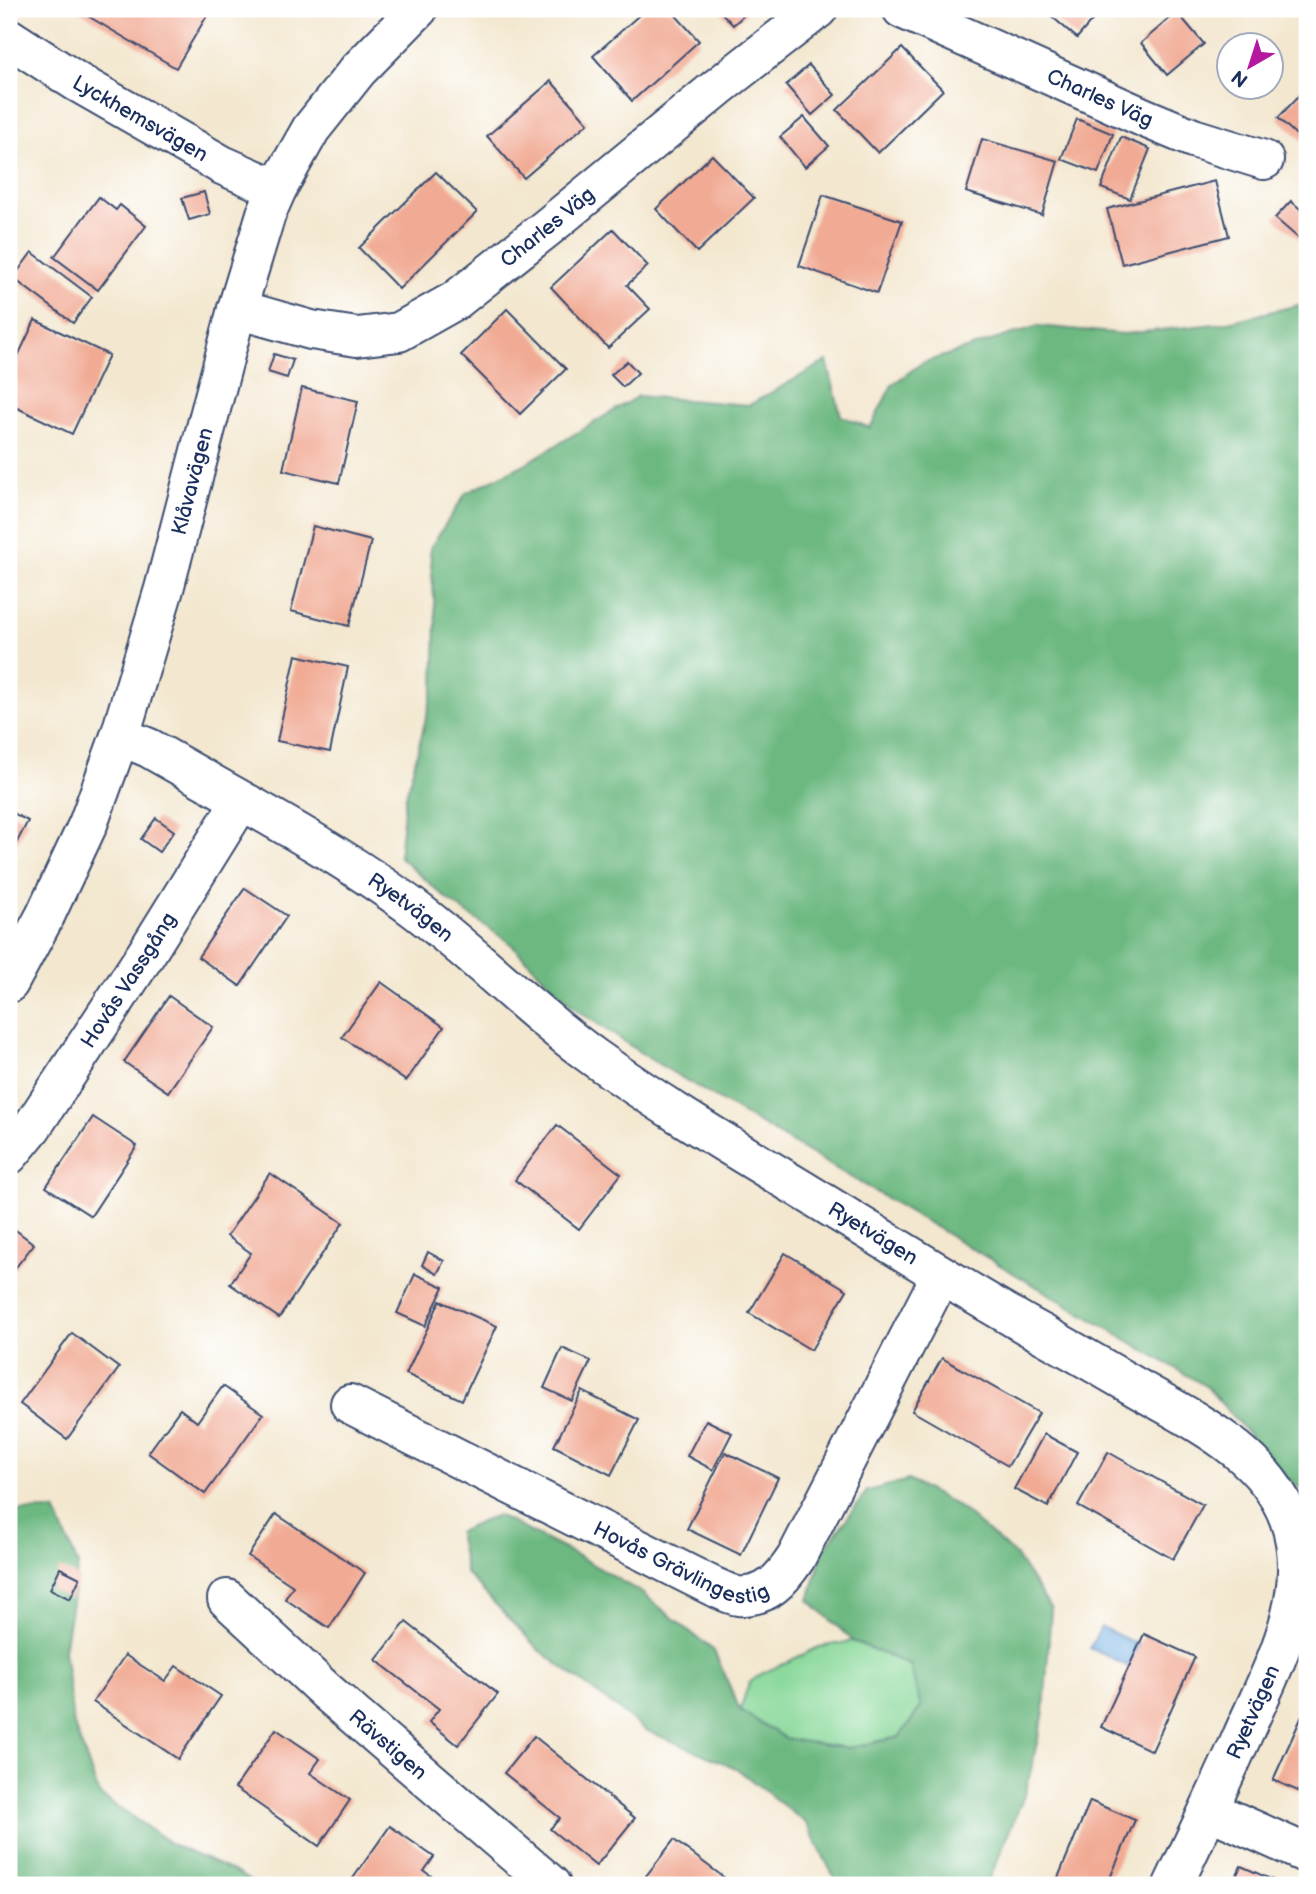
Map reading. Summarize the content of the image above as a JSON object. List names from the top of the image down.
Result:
{
  "streets": {
    "street": [
      "Charles Väg",
      "Lyckhemsvägen",
      "Klåvavägen",
      "Ryetvägen",
      "Hovås Vassgång",
      "Hovås Grävlingestig",
      "Rävstigen"
    ]
  },
  "crossings": [
    ["Charles Väg", "Klåvavägen"],
    ["Lyckhemsvägen", "Klåvavägen"],
    ["Klåvavägen", "Ryetvägen"],
    ["Ryetvägen", "Hovås Vassgång"],
    ["Ryetvägen", "Hovås Grävlingestig"]
  ],
  "north": "bottom left"
}
